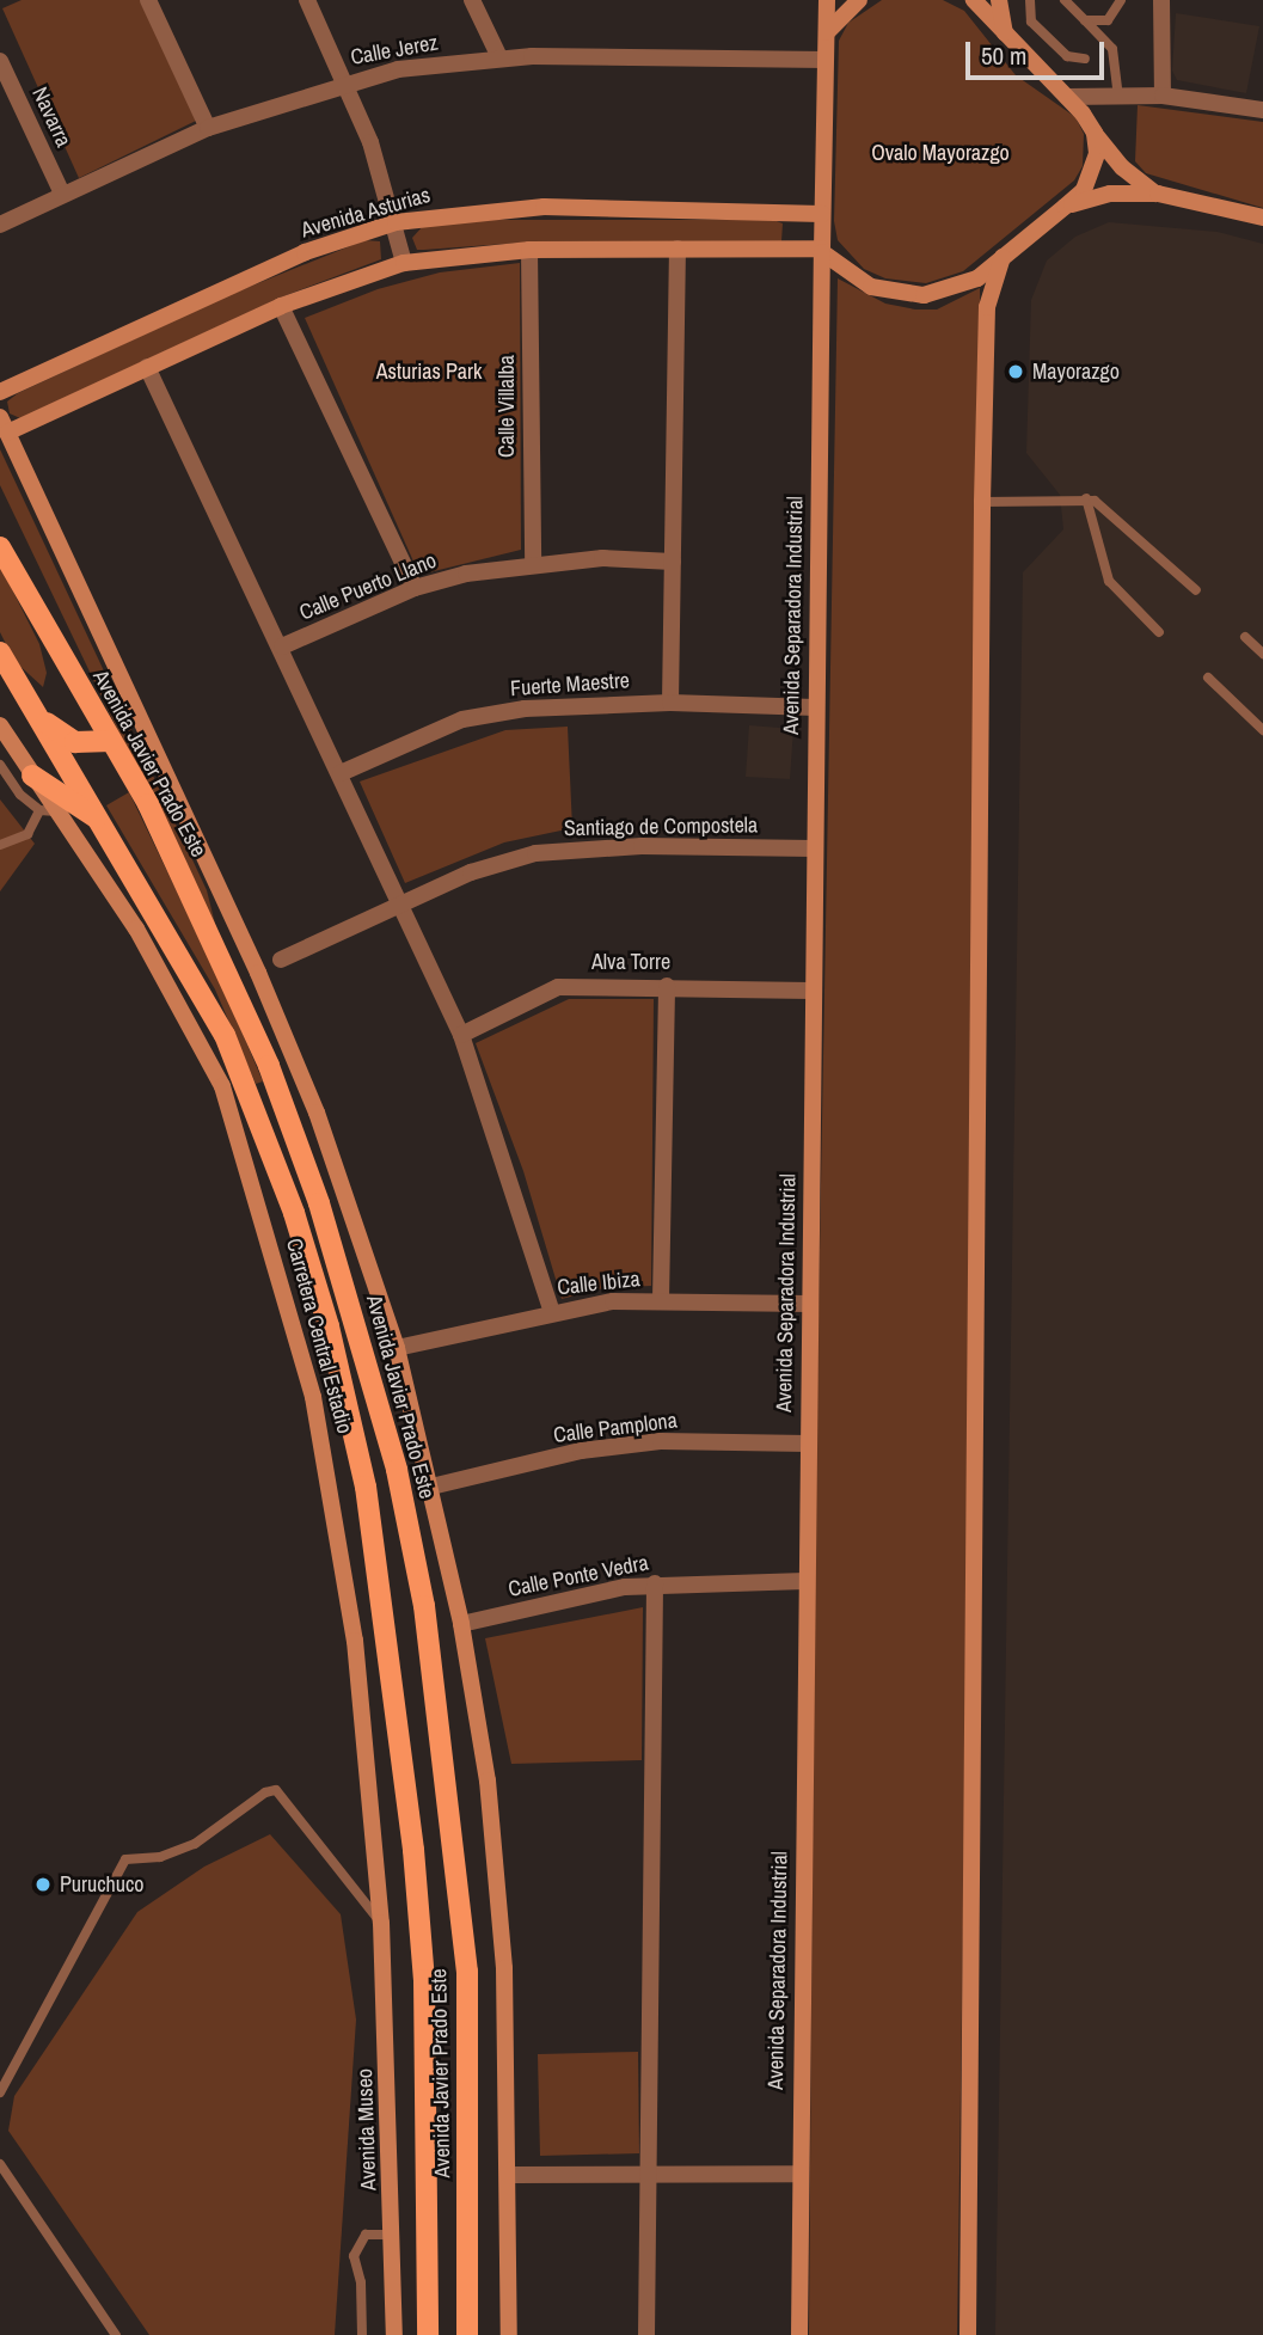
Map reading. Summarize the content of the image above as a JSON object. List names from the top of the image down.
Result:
{
  "streets": {
    "main road": ["Avenida Javier Prado Este"],
    "street": [
      "Calle Jerez",
      "Navarra",
      "Avenida Asturias",
      "Calle Villalba",
      "Calle Puerto Llano",
      "Avenida Separadora Industrial",
      "Fuerte Maestre",
      "Santiago de Compostela",
      "Alva Torre",
      "Calle Ibiza",
      "Carretera Central Estadio",
      "Calle Pamplona",
      "Calle Ponte Vedra",
      "Avenida Museo"
    ]
  },
  "crossings": [
    ["Calle Jerez", "Navarra"],
    ["Calle Jerez", "Avenida Separadora Industrial"],
    ["Avenida Asturias", "Avenida Separadora Industrial"],
    ["Calle Villalba", "Calle Puerto Llano"],
    ["Avenida Separadora Industrial", "Fuerte Maestre"],
    ["Avenida Separadora Industrial", "Santiago de Compostela"],
    ["Avenida Separadora Industrial", "Alva Torre"],
    ["Avenida Separadora Industrial", "Calle Ibiza"],
    ["Avenida Separadora Industrial", "Calle Pamplona"],
    ["Avenida Separadora Industrial", "Calle Ponte Vedra"],
    ["Carretera Central Estadio", "Avenida Museo"]
  ],
  "parks": ["Ovalo Mayorazgo", "Asturias Park"],
  "places": ["Mayorazgo", "Puruchuco"],
  "scale_bar": "50 m"
}
